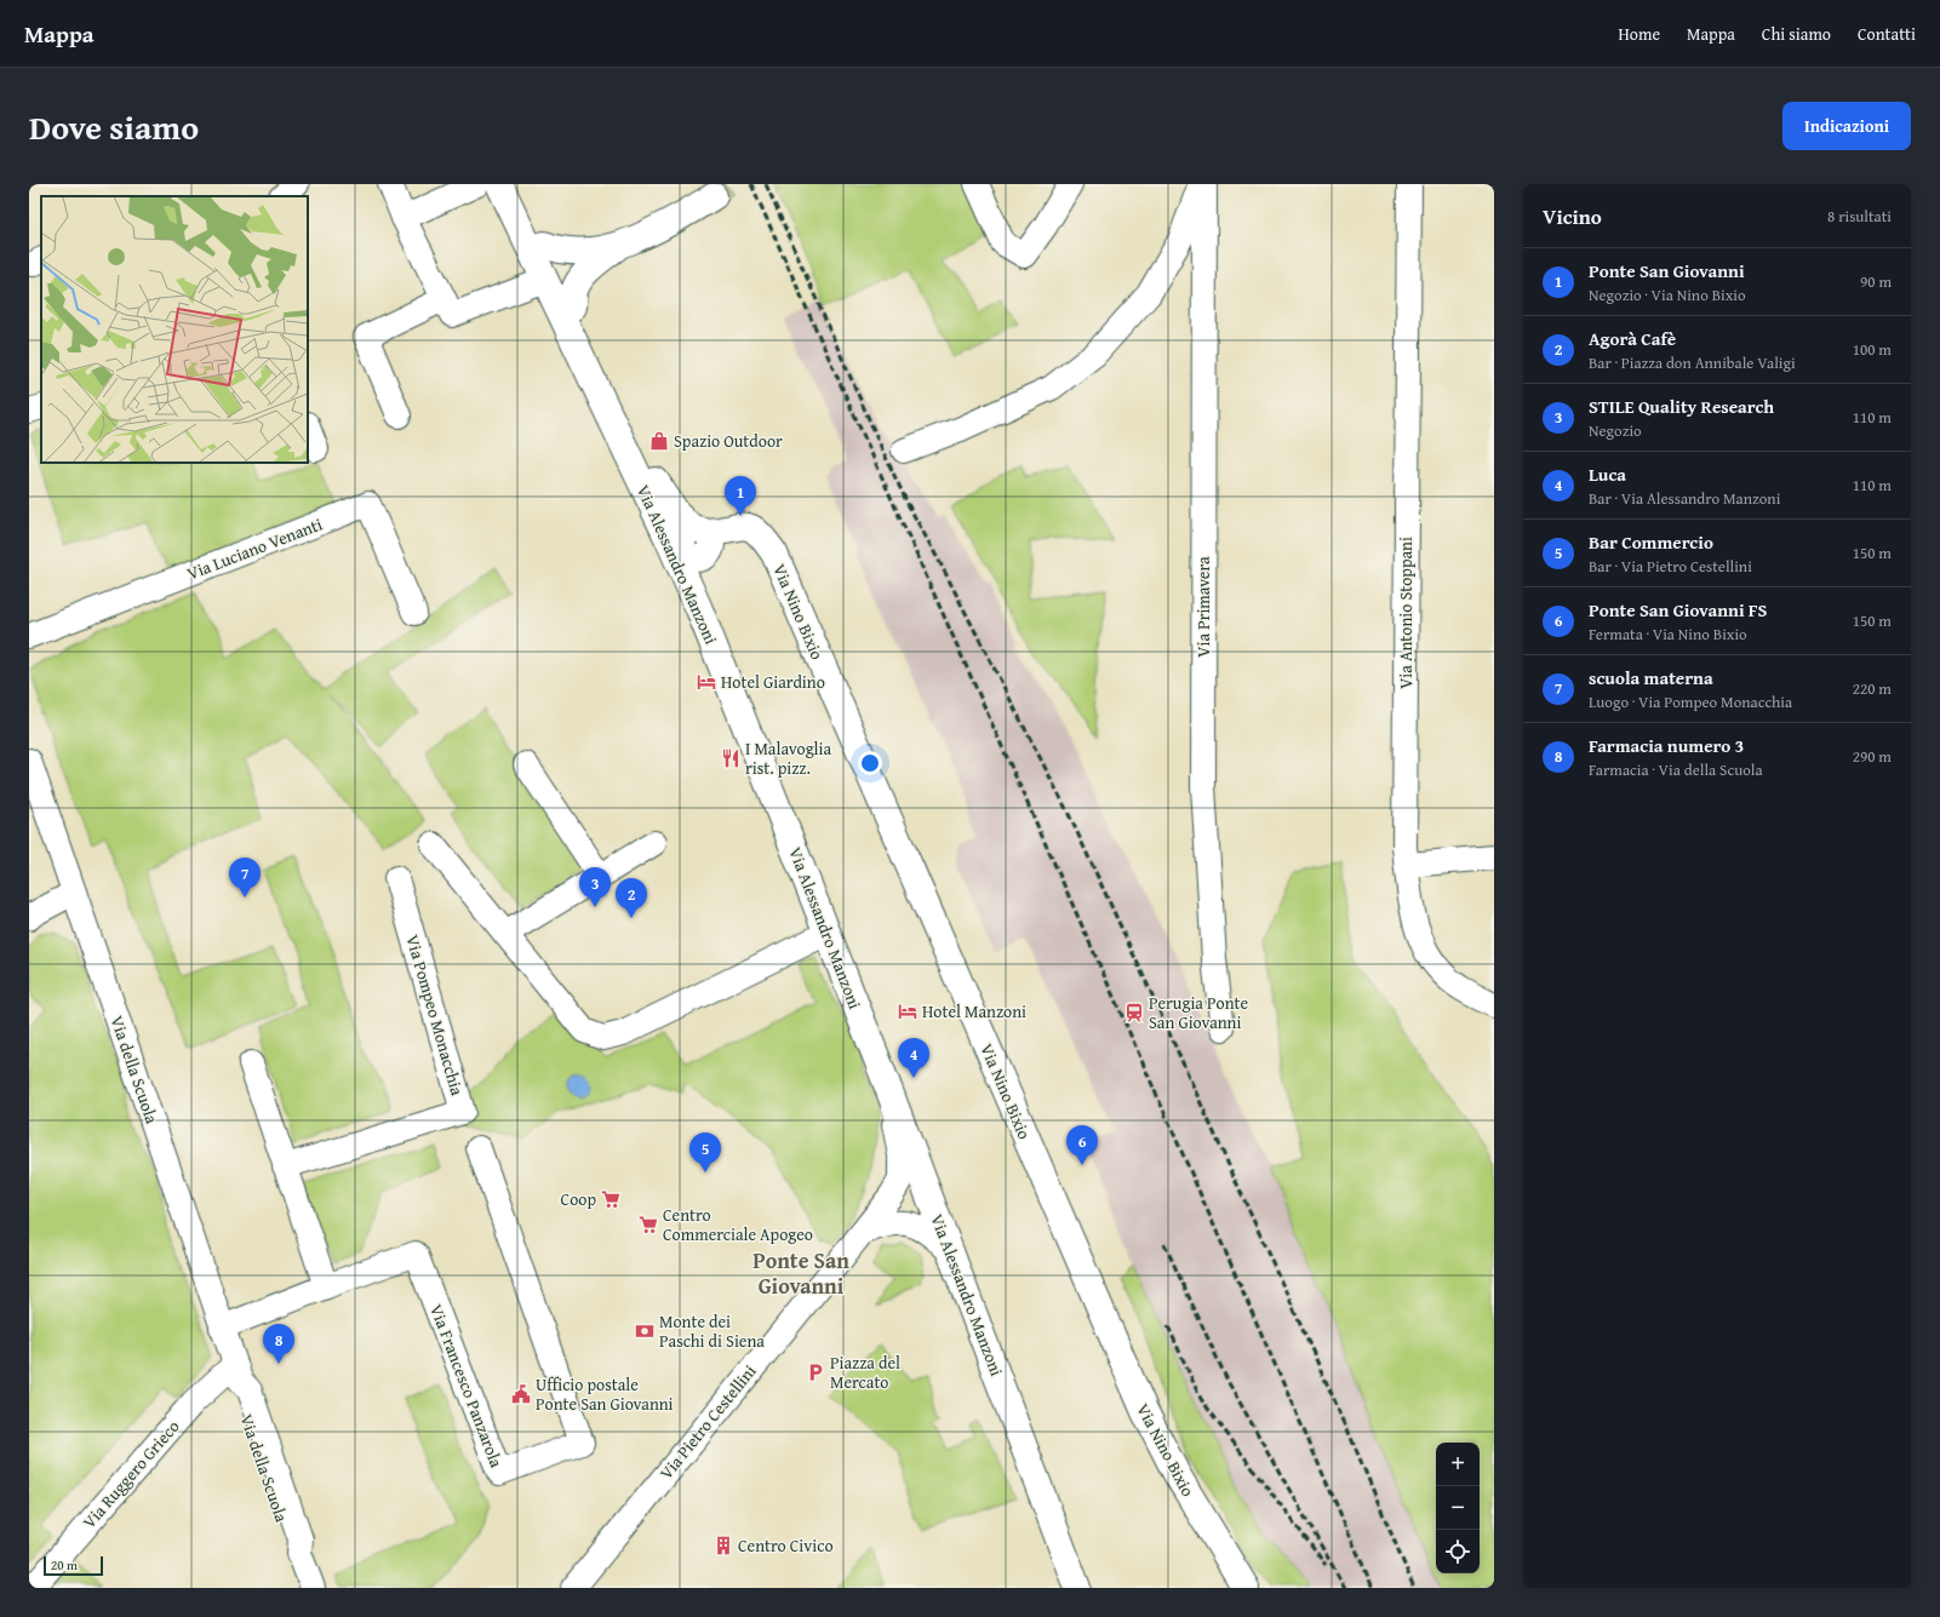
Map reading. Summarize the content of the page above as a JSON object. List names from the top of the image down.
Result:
{
  "streets": {
    "main road": ["Via Alessandro Manzoni", "Via Nino Bixio"],
    "street": [
      "Via Luciano Venanti",
      "Via Primavera",
      "Via Antonio Stoppani",
      "Via Pompeo Monacchia",
      "Via della Scuola",
      "Via Francesco Panzarola",
      "Via Pietro Cestellini",
      "Via Ruggero Grieco"
    ]
  },
  "crossings": [
    ["Via Alessandro Manzoni", "Via Nino Bixio"],
    ["Via Alessandro Manzoni", "Via Pietro Cestellini"],
    ["Via della Scuola", "Via Francesco Panzarola"],
    ["Via della Scuola", "Via Ruggero Grieco"]
  ],
  "districts": ["Ponte San Giovanni"],
  "places": {
    "shop": ["Spazio Outdoor"],
    "hotel": ["Hotel Giardino", "Hotel Manzoni"],
    "restaurant": ["I Malavoglia rist. pizz."],
    "station": ["Perugia Ponte San Giovanni"],
    "supermarket": ["Coop", "Centro Commerciale Apogeo"],
    "bank": ["Monte dei Paschi di Siena"],
    "parking": ["Piazza del Mercato"],
    "public building": ["Ufficio postale Ponte San Giovanni"],
    "building": ["Centro Civico"]
  },
  "scale_bar": "20 m",
  "page": {
    "header": "Mappa",
    "nav": [
      "Home",
      "Mappa",
      "Chi siamo",
      "Contatti"
    ],
    "title": "Dove siamo",
    "buttons": "Indicazioni",
    "heading": ["Vicino", "8 risultati"],
    "list": [
      {
        "mark": "1",
        "name": "Ponte San Giovanni",
        "note": "Negozio · Via Nino Bixio",
        "value": "90 m"
      },
      {
        "mark": "2",
        "name": "Agorà Cafè",
        "note": "Bar · Piazza don Annibale Valigi",
        "value": "100 m"
      },
      {
        "mark": "3",
        "name": "STILE Quality Research",
        "note": "Negozio",
        "value": "110 m"
      },
      {
        "mark": "4",
        "name": "Luca",
        "note": "Bar · Via Alessandro Manzoni",
        "value": "110 m"
      },
      {
        "mark": "5",
        "name": "Bar Commercio",
        "note": "Bar · Via Pietro Cestellini",
        "value": "150 m"
      },
      {
        "mark": "6",
        "name": "Ponte San Giovanni FS",
        "note": "Fermata · Via Nino Bixio",
        "value": "150 m"
      },
      {
        "mark": "7",
        "name": "scuola materna",
        "note": "Luogo · Via Pompeo Monacchia",
        "value": "220 m"
      },
      {
        "mark": "8",
        "name": "Farmacia numero 3",
        "note": "Farmacia · Via della Scuola",
        "value": "290 m"
      }
    ],
    "pins": [
      "1",
      "7",
      "3",
      "2",
      "4",
      "6",
      "5",
      "8"
    ],
    "map_buttons": ["+", "−"],
    "scale": "20 m"
  }
}
